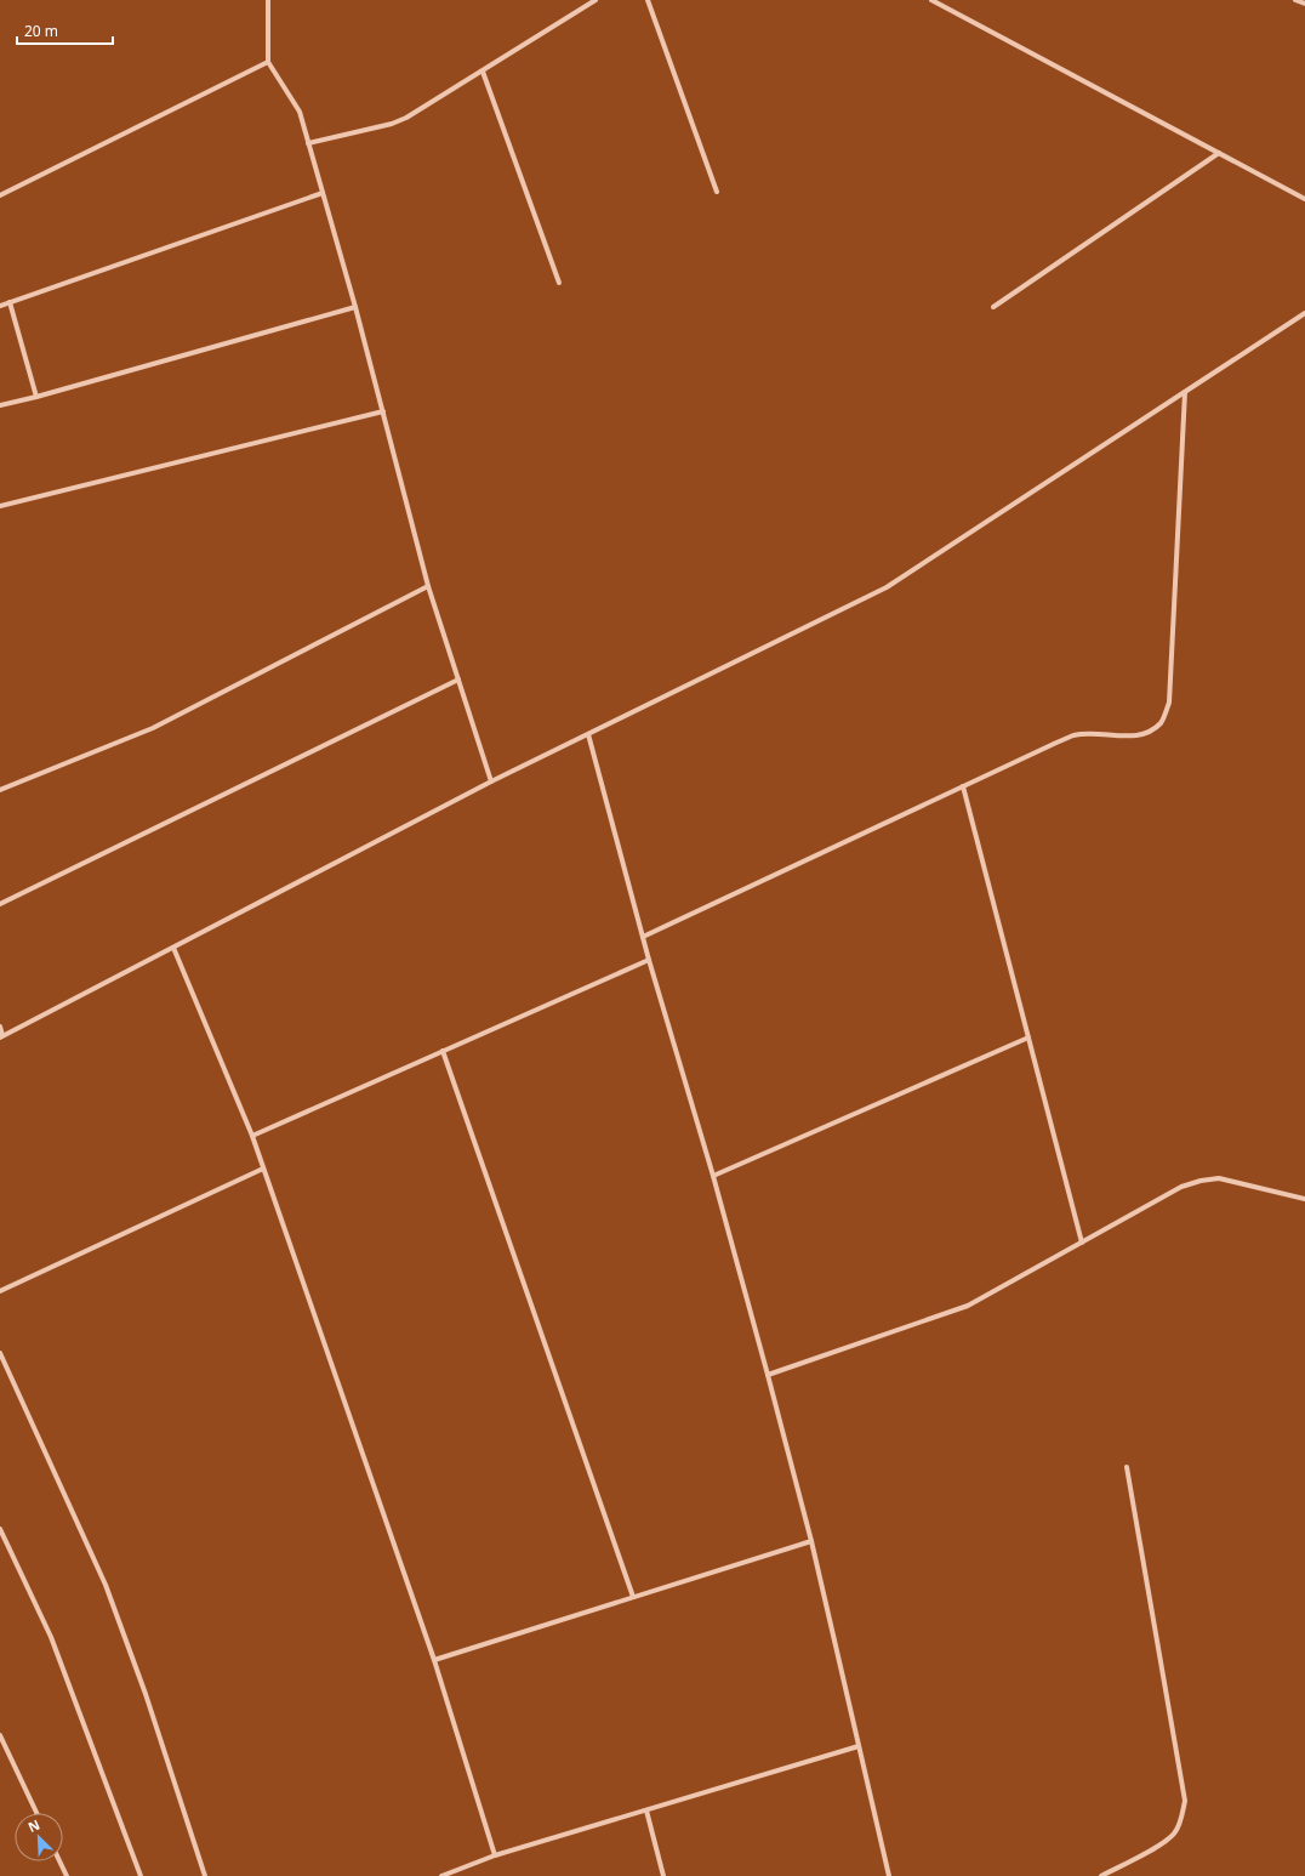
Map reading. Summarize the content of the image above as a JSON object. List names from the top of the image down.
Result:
{
  "scale_bar": "20 m",
  "north": "top left"
}
